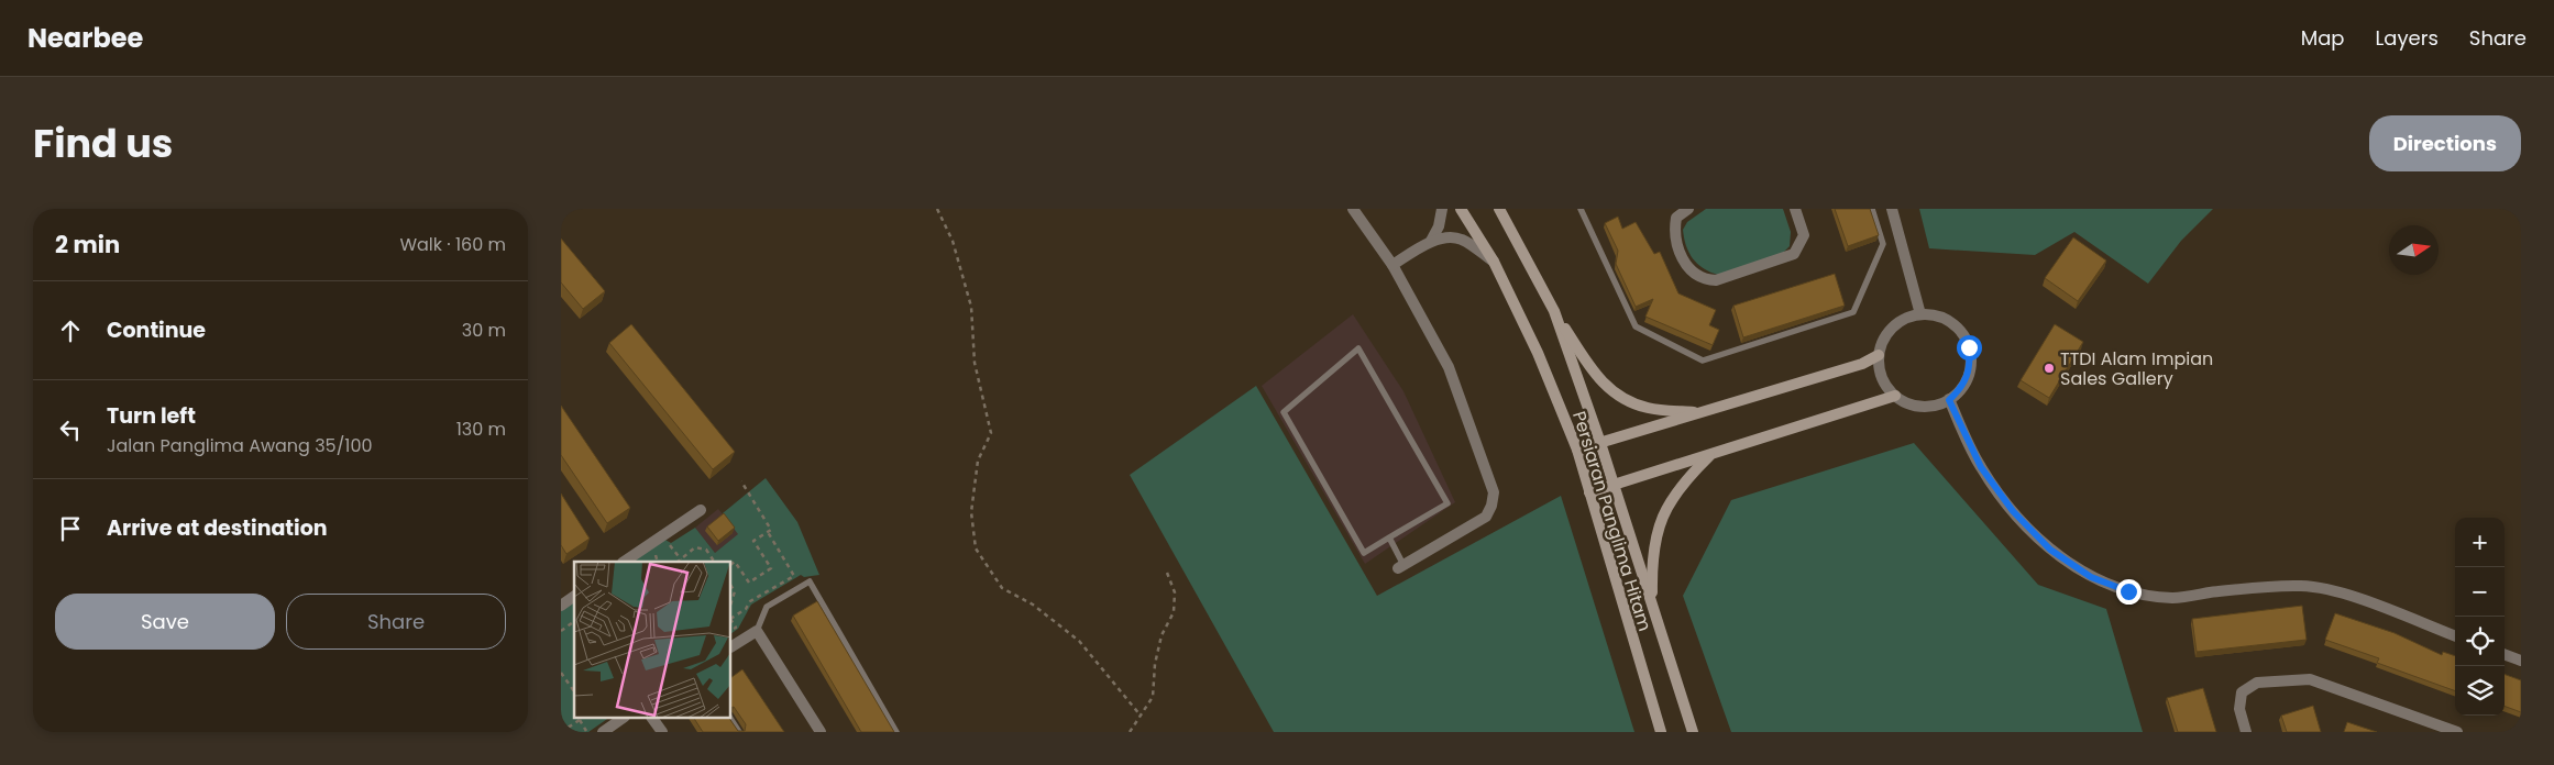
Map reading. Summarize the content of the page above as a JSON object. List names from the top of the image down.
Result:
{
  "streets": {
    "main road": ["Persiaran Panglima Hitam"]
  },
  "places": ["TTDI Alam Impian Sales Gallery"],
  "north": "right",
  "page": {
    "header": "Nearbee",
    "nav": ["Map", "Layers", "Share"],
    "title": "Find us",
    "buttons": [
      "Directions",
      ["Save", "Share"]
    ],
    "heading": ["2 min", "Walk · 160 m"],
    "list": [
      ["Continue", "30 m"],
      ["Turn left", "Jalan Panglima Awang 35/100", "130 m"],
      "Arrive at destination"
    ],
    "map_buttons": ["+", "−"]
  }
}
